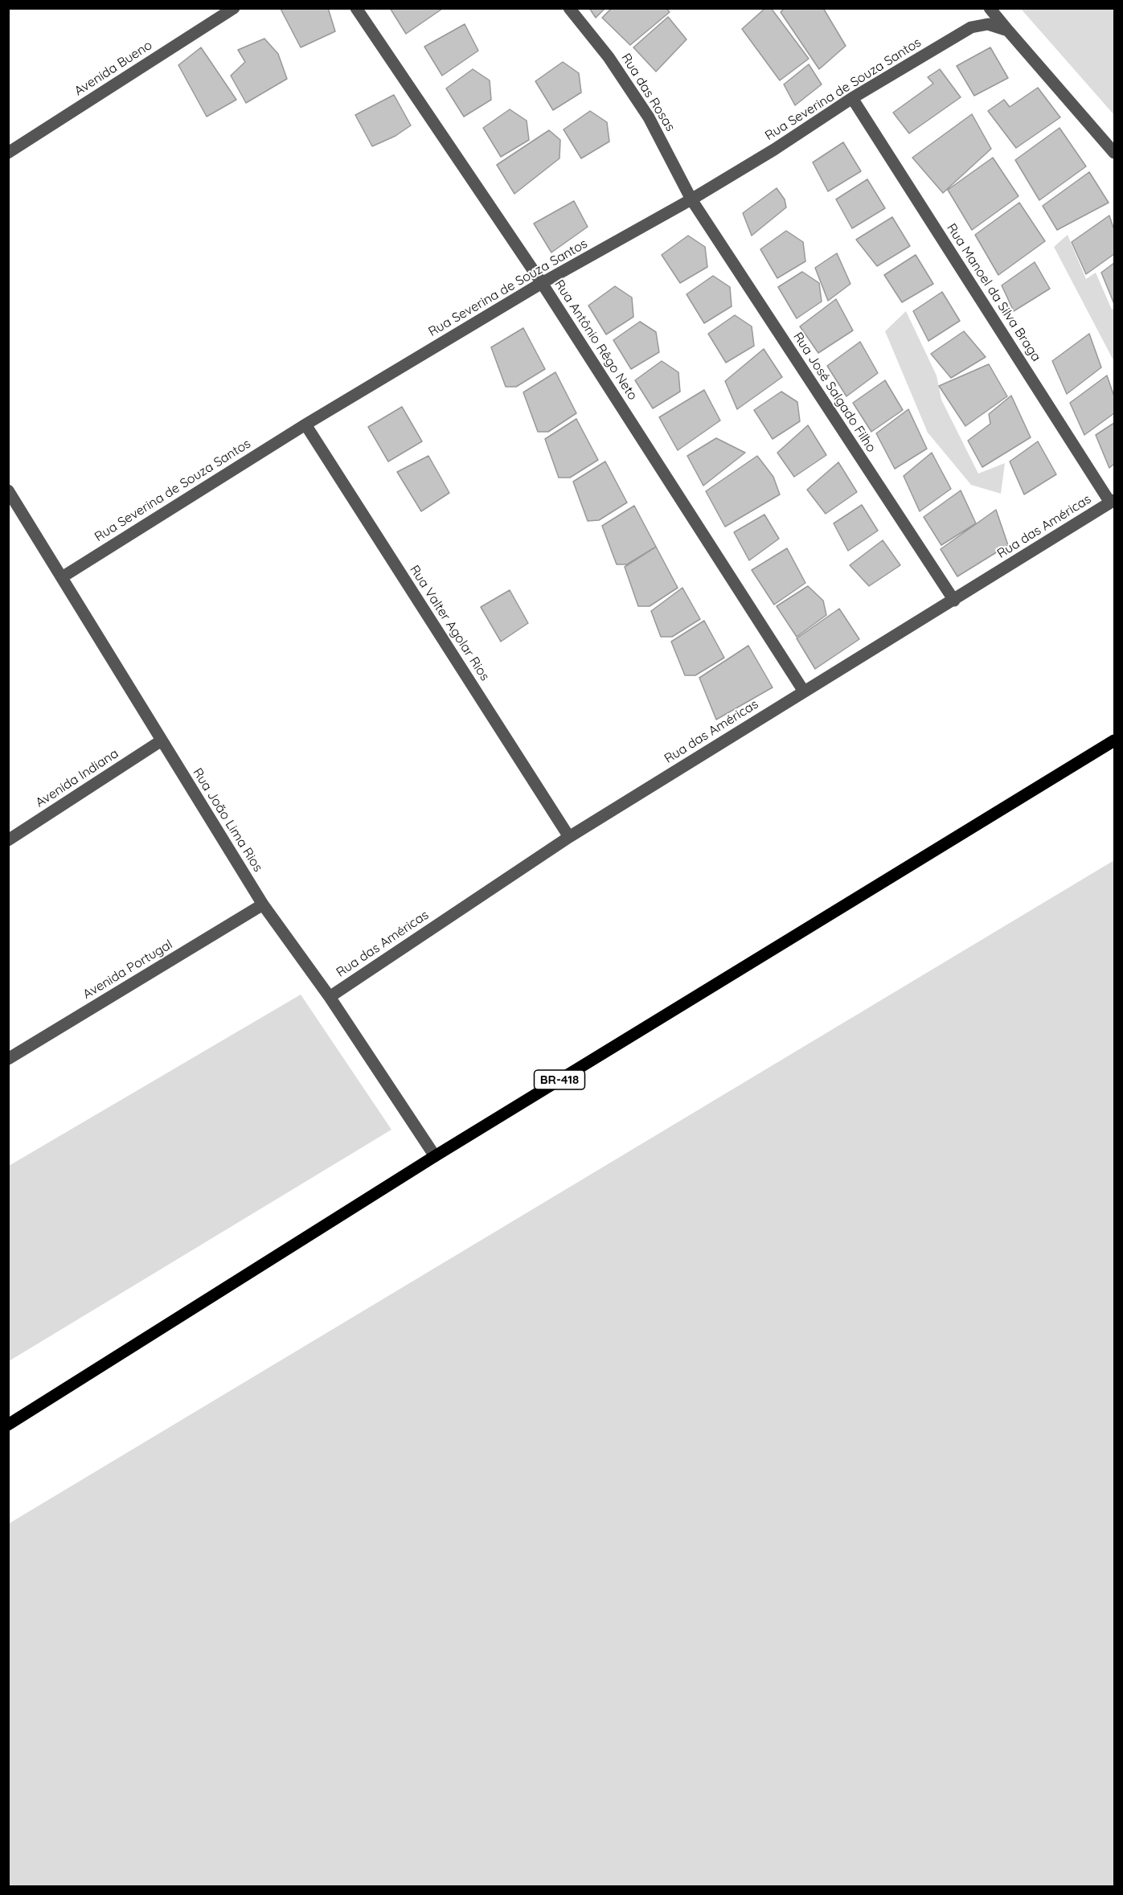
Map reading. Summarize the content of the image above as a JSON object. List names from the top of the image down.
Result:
{
  "streets": {
    "main road": ["BR-418"],
    "street": [
      "Avenida Bueno",
      "Rua Severina de Souza Santos",
      "Rua das Rosas",
      "Rua Manoel da Silva Braga",
      "Rua Antônio Rêgo Neto",
      "Rua José Salgado Filho",
      "Rua das Américas",
      "Rua Valter Agolar Rios",
      "Avenida Indiana",
      "Rua João Lima Rios",
      "Avenida Portugal"
    ]
  },
  "crossings": [
    ["Rua Severina de Souza Santos", "Rua das Rosas"],
    ["Rua Severina de Souza Santos", "Rua Manoel da Silva Braga"],
    ["Rua Severina de Souza Santos", "Rua Antônio Rêgo Neto"],
    ["Rua Severina de Souza Santos", "Rua José Salgado Filho"],
    ["Rua Severina de Souza Santos", "Rua Valter Agolar Rios"],
    ["Rua Severina de Souza Santos", "Rua João Lima Rios"],
    ["Rua das Rosas", "Rua José Salgado Filho"],
    ["Rua Manoel da Silva Braga", "Rua das Américas"],
    ["Rua Antônio Rêgo Neto", "Rua das Américas"],
    ["Rua José Salgado Filho", "Rua das Américas"],
    ["Rua das Américas", "Rua Valter Agolar Rios"],
    ["Rua das Américas", "Rua João Lima Rios"],
    ["Avenida Indiana", "Rua João Lima Rios"],
    ["Rua João Lima Rios", "Avenida Portugal"],
    ["Rua João Lima Rios", "BR-418"]
  ]
}
